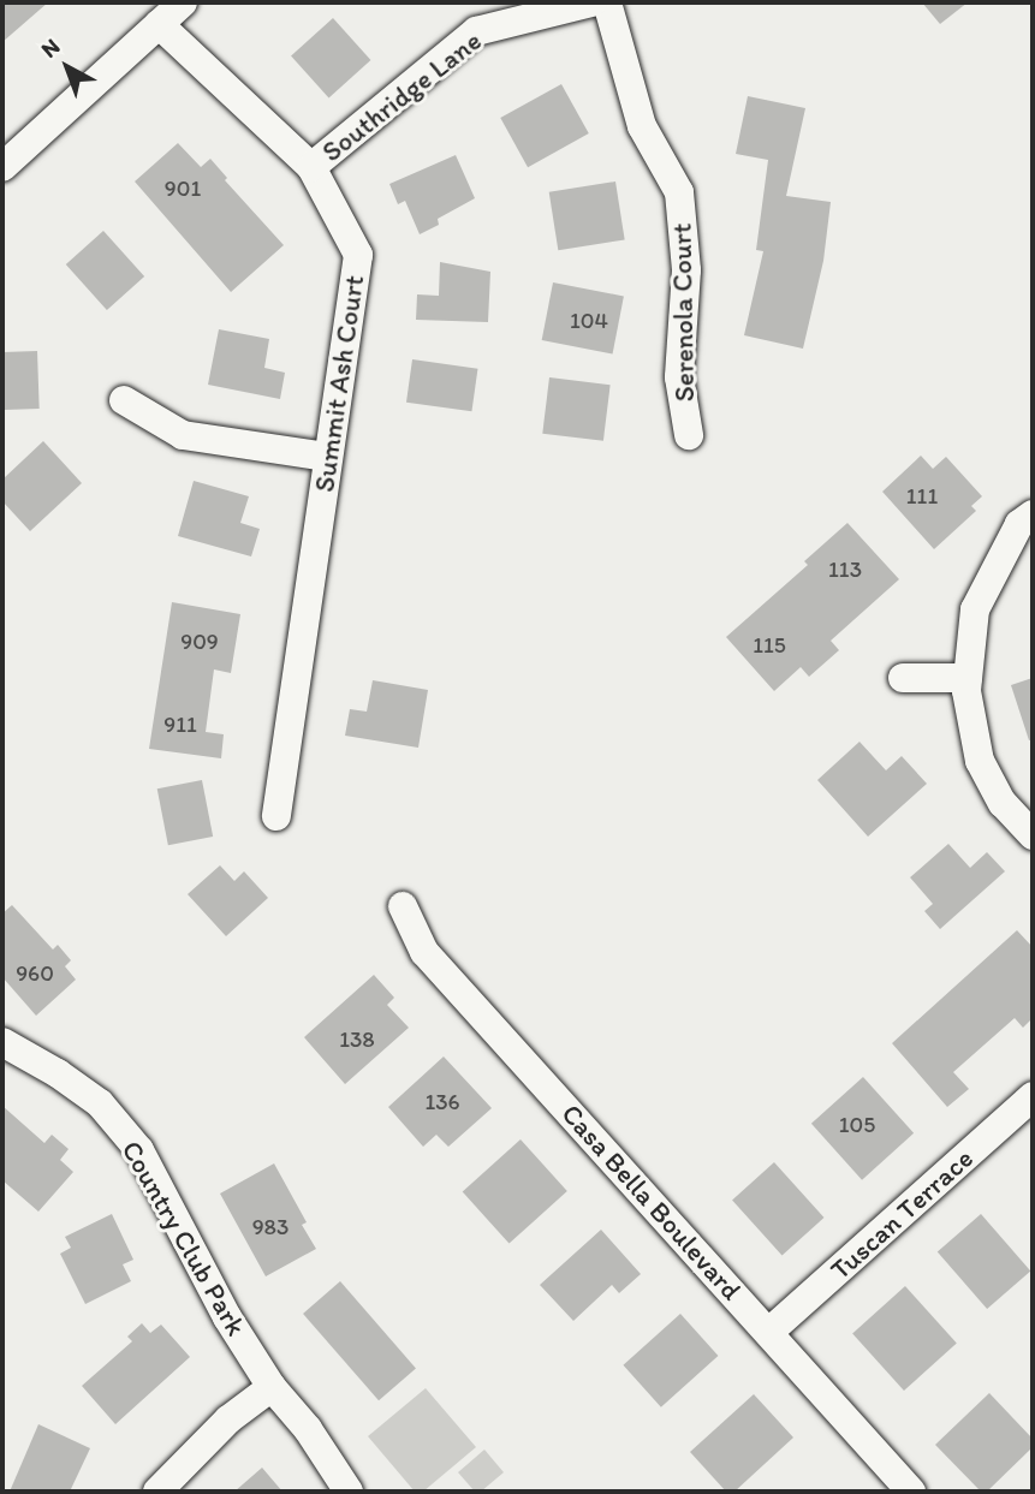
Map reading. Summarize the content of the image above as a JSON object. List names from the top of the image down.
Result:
{
  "streets": {
    "street": [
      "Southridge Lane",
      "Serenola Court",
      "Summit Ash Court",
      "Casa Bella Boulevard",
      "Tuscan Terrace",
      "Country Club Park"
    ]
  },
  "crossings": [
    ["Southridge Lane", "Summit Ash Court"],
    ["Casa Bella Boulevard", "Tuscan Terrace"]
  ],
  "house_numbers": [
    "901",
    "104",
    "111",
    "113",
    "909",
    "115",
    "911",
    "960",
    "138",
    "136",
    "105",
    "983"
  ],
  "north": "top left"
}
